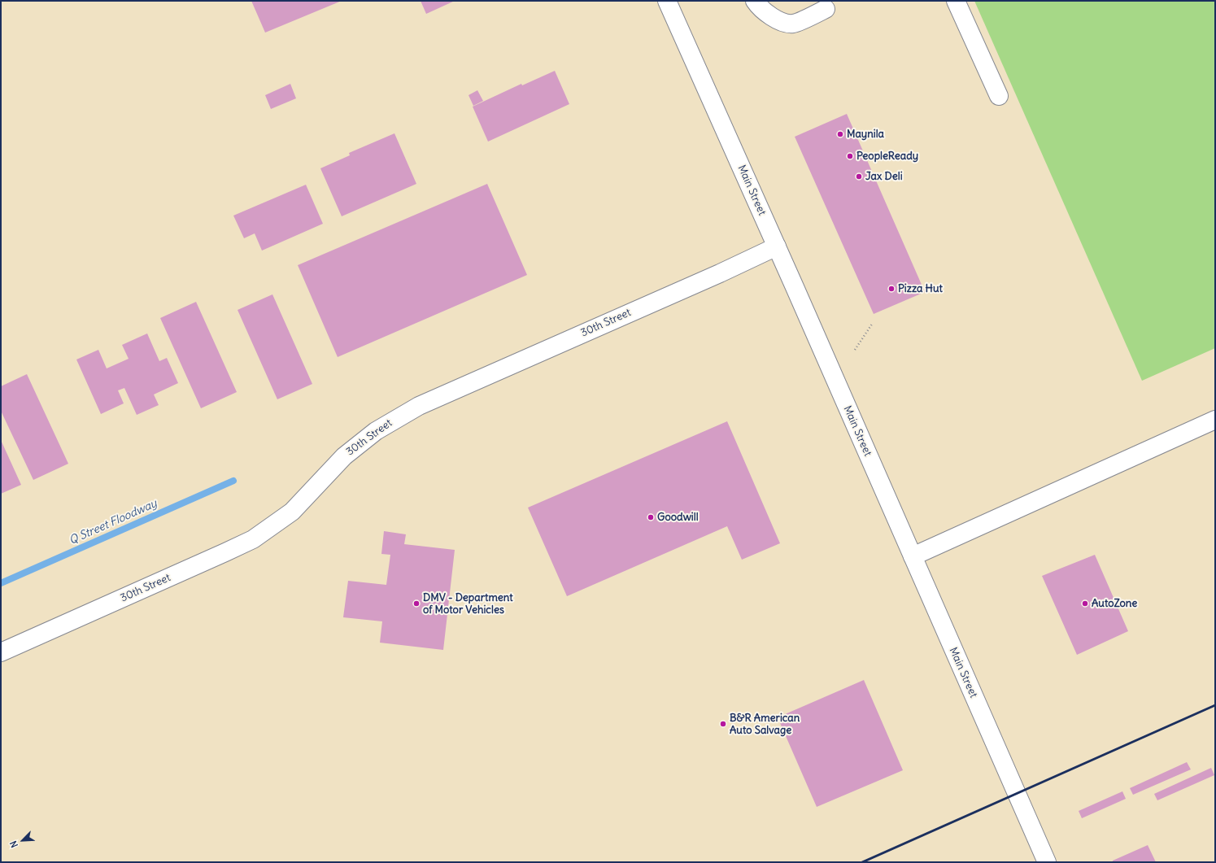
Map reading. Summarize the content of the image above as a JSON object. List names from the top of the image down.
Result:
{
  "streets": {
    "main road": ["Main Street", "30th Street"]
  },
  "crossings": [
    ["Main Street", "30th Street"]
  ],
  "water": ["Q Street Floodway"],
  "places": [
    "Maynila",
    "PeopleReady",
    "Jax Deli",
    "Pizza Hut",
    "Goodwill",
    "DMV - Department of Motor Vehicles",
    "AutoZone",
    "B&R American Auto Salvage"
  ],
  "north": "bottom left"
}
